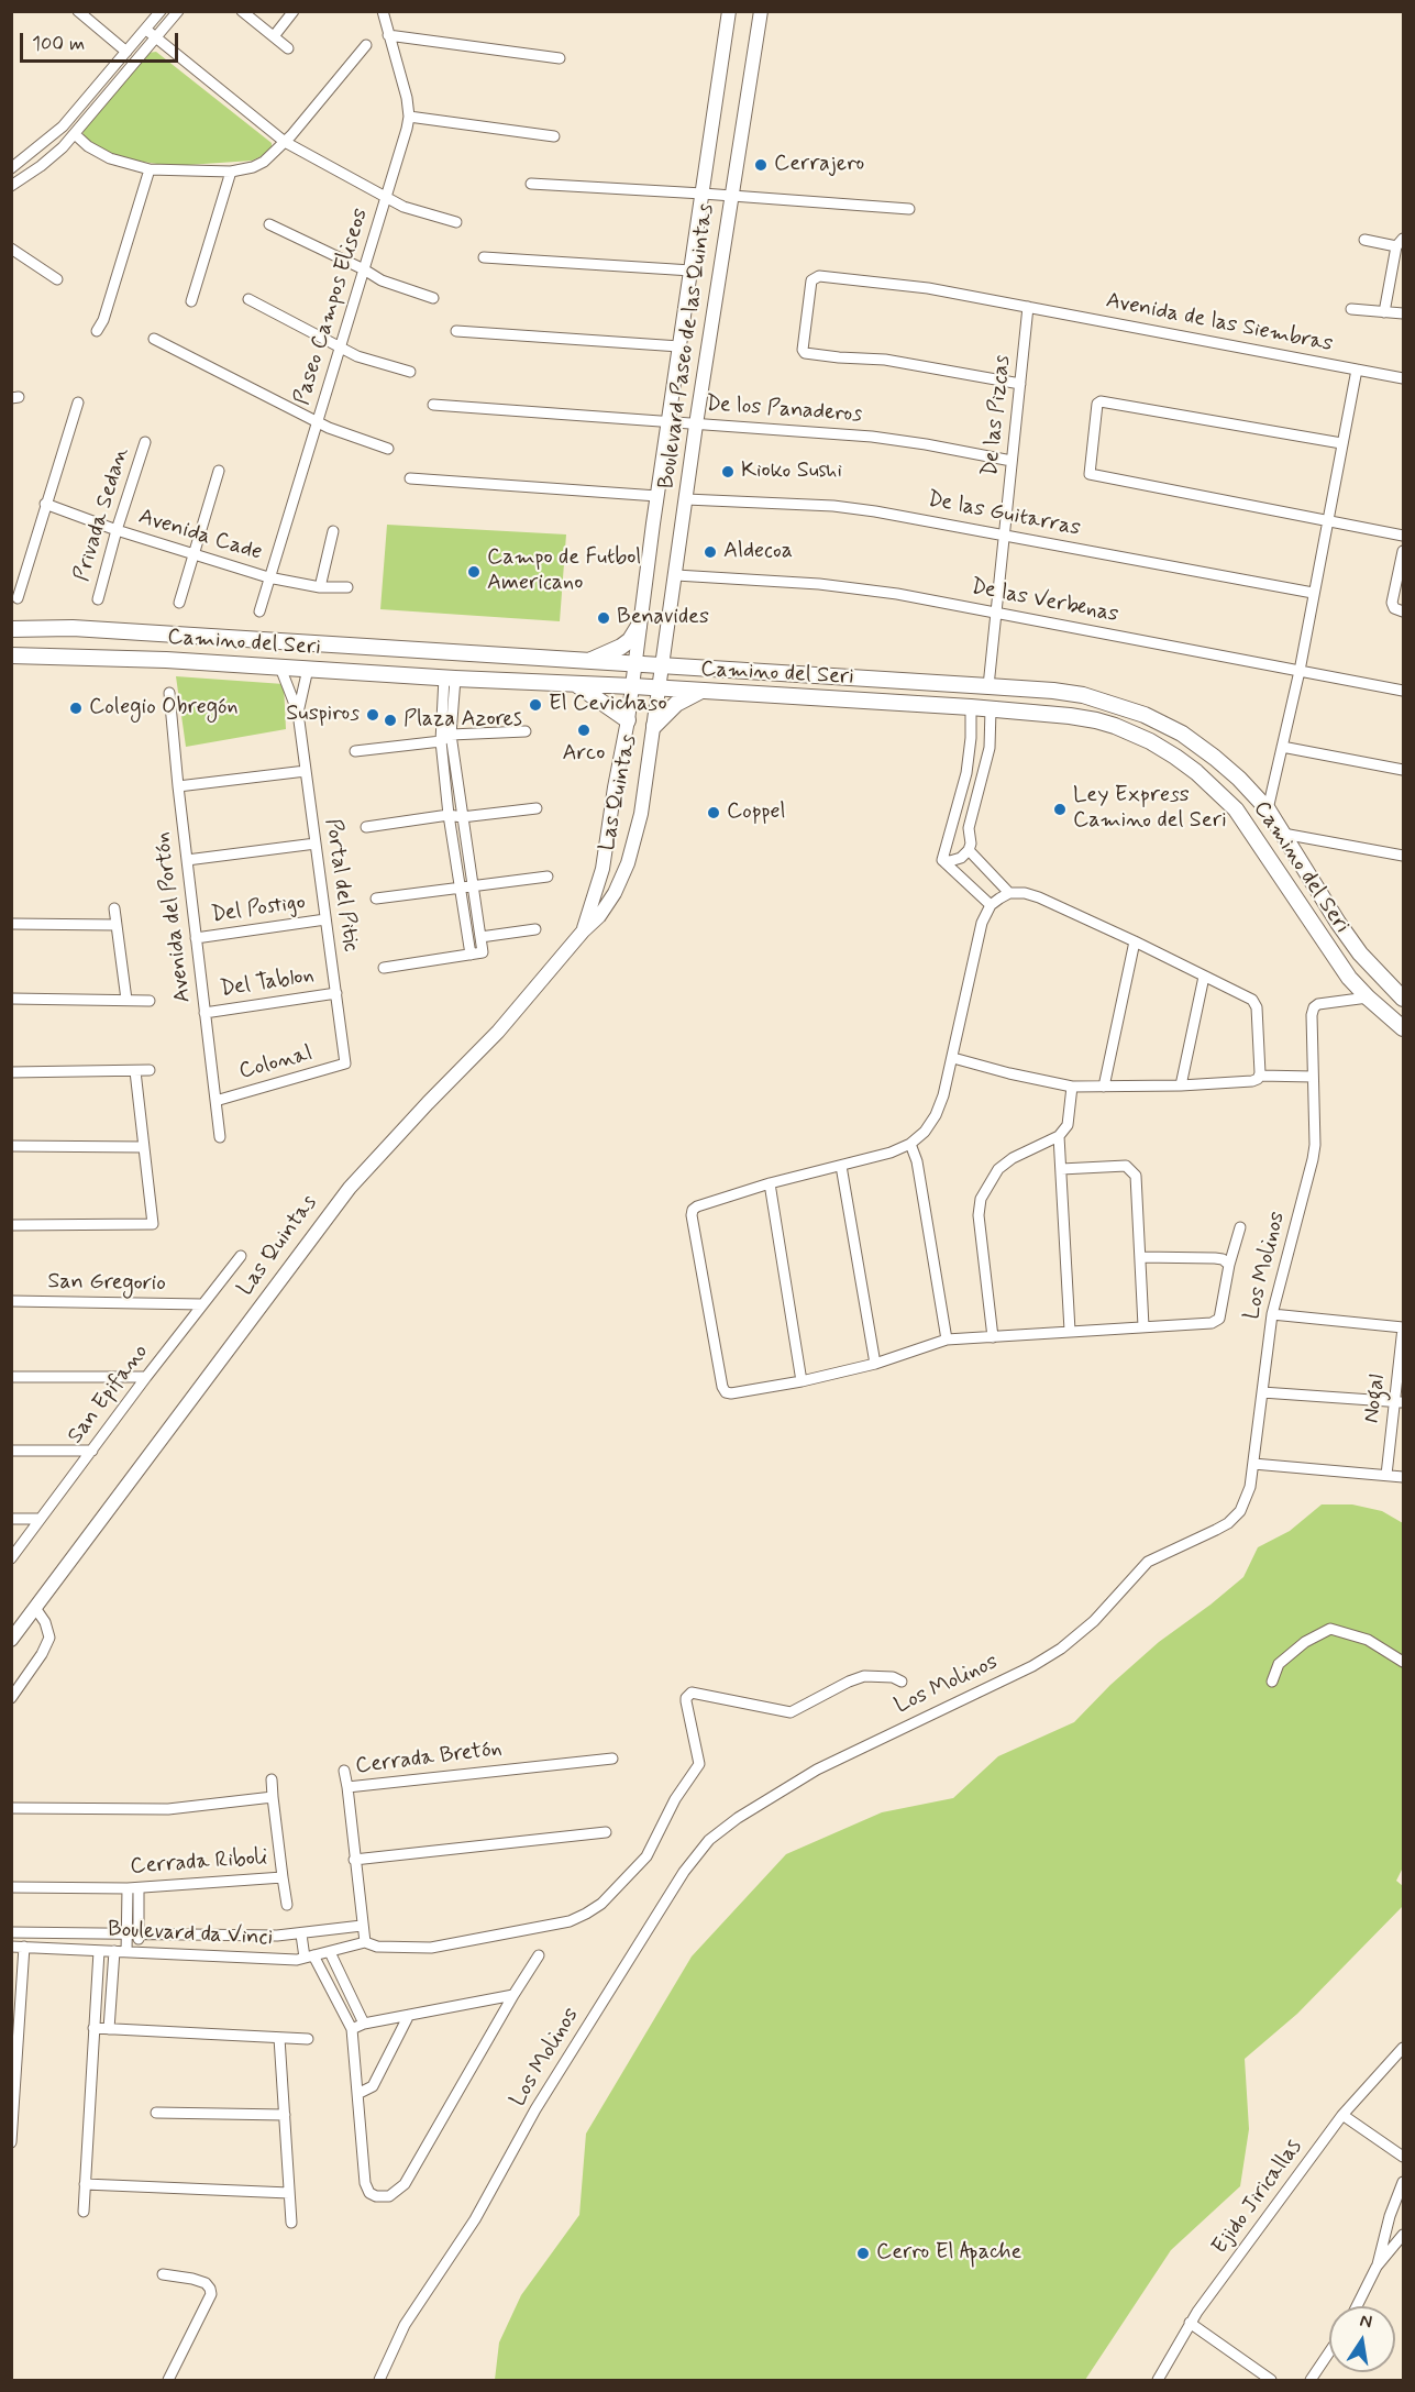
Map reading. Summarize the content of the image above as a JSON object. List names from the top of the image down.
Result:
{
  "streets": {
    "main road": ["Camino del Seri"],
    "street": [
      "Paseo Campos Eliseos",
      "Avenida de las Siembras",
      "Boulevard Paseo de las Quintas",
      "De los Panaderos",
      "De las Pizcas",
      "Privada Sedan",
      "De las Guitarras",
      "Avenida Cade",
      "De las Verbenas",
      "Las Quintas",
      "Portal del Pitic",
      "Del Postigo",
      "Avenida del Portón",
      "Del Tablon",
      "Colonal",
      "Los Molinos",
      "San Gregorio",
      "San Epifano",
      "Nogal",
      "Cerrada Bretón",
      "Cerrada Riboli",
      "Boulevard da Vinci",
      "Ejido Jiricallas"
    ]
  },
  "crossings": [
    ["Paseo Campos Eliseos", "Avenida Cade"],
    ["Avenida de las Siembras", "De las Pizcas"],
    ["Boulevard Paseo de las Quintas", "De los Panaderos"],
    ["Boulevard Paseo de las Quintas", "De las Guitarras"],
    ["Boulevard Paseo de las Quintas", "De las Verbenas"],
    ["Boulevard Paseo de las Quintas", "Camino del Seri"],
    ["Boulevard Paseo de las Quintas", "Las Quintas"],
    ["De los Panaderos", "De las Pizcas"],
    ["De las Pizcas", "De las Guitarras"],
    ["De las Pizcas", "De las Verbenas"],
    ["De las Pizcas", "Camino del Seri"],
    ["Privada Sedan", "Avenida Cade"],
    ["Camino del Seri", "Las Quintas"],
    ["Camino del Seri", "Portal del Pitic"],
    ["Camino del Seri", "Los Molinos"],
    ["Portal del Pitic", "Del Postigo"],
    ["Portal del Pitic", "Del Tablon"],
    ["Portal del Pitic", "Colonal"],
    ["Del Postigo", "Avenida del Portón"],
    ["Avenida del Portón", "Del Tablon"],
    ["Avenida del Portón", "Colonal"],
    ["San Gregorio", "San Epifano"],
    ["Cerrada Bretón", "Boulevard da Vinci"]
  ],
  "places": [
    "Cerrajero",
    "Kioko Sushi",
    "Aldecoa",
    "Campo de Futbol Americano",
    "Benavides",
    "El Cevichaso",
    "Colegio Obregón",
    "Suspiros",
    "Plaza Azores",
    "Arco",
    "Ley Express Camino del Seri",
    "Coppel",
    "Cerro El Apache"
  ],
  "scale_bar": "100 m",
  "north": "top"
}
